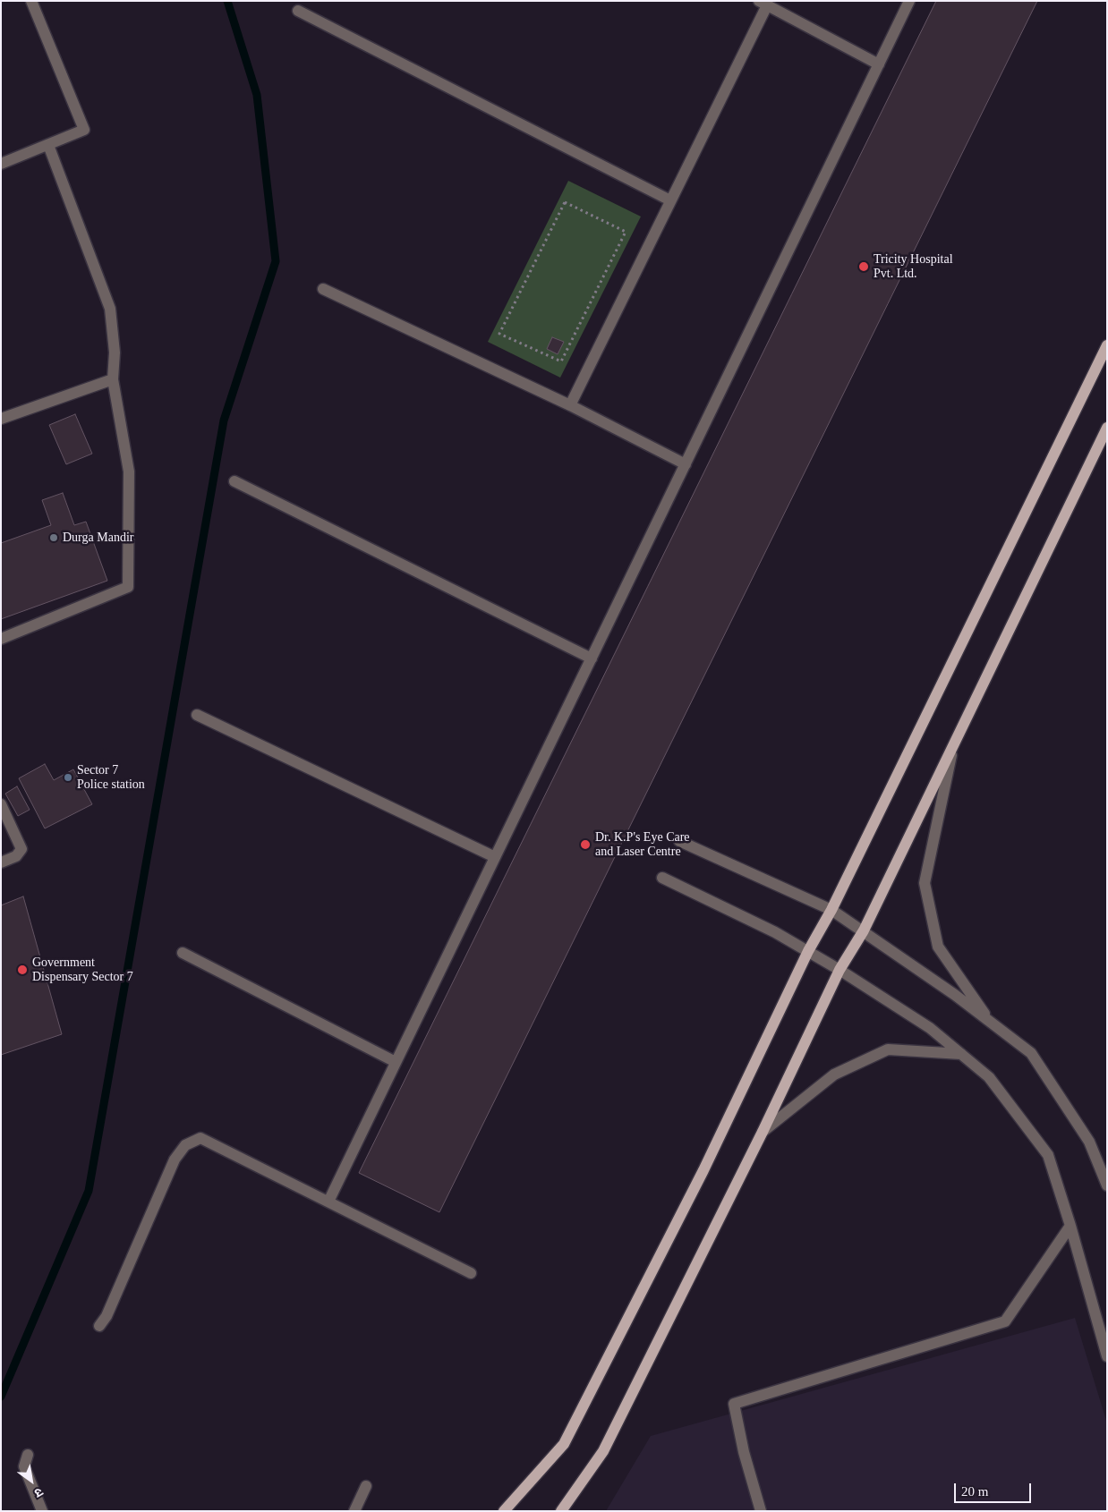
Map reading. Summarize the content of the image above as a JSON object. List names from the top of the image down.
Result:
{
  "places": [
    "Tricity Hospital Pvt. Ltd.",
    "Durga Mandir",
    "Sector 7 Police station",
    "Dr. K.P's Eye Care and Laser Centre",
    "Government Dispensary Sector 7"
  ],
  "scale_bar": "20 m",
  "north": "bottom right"
}
